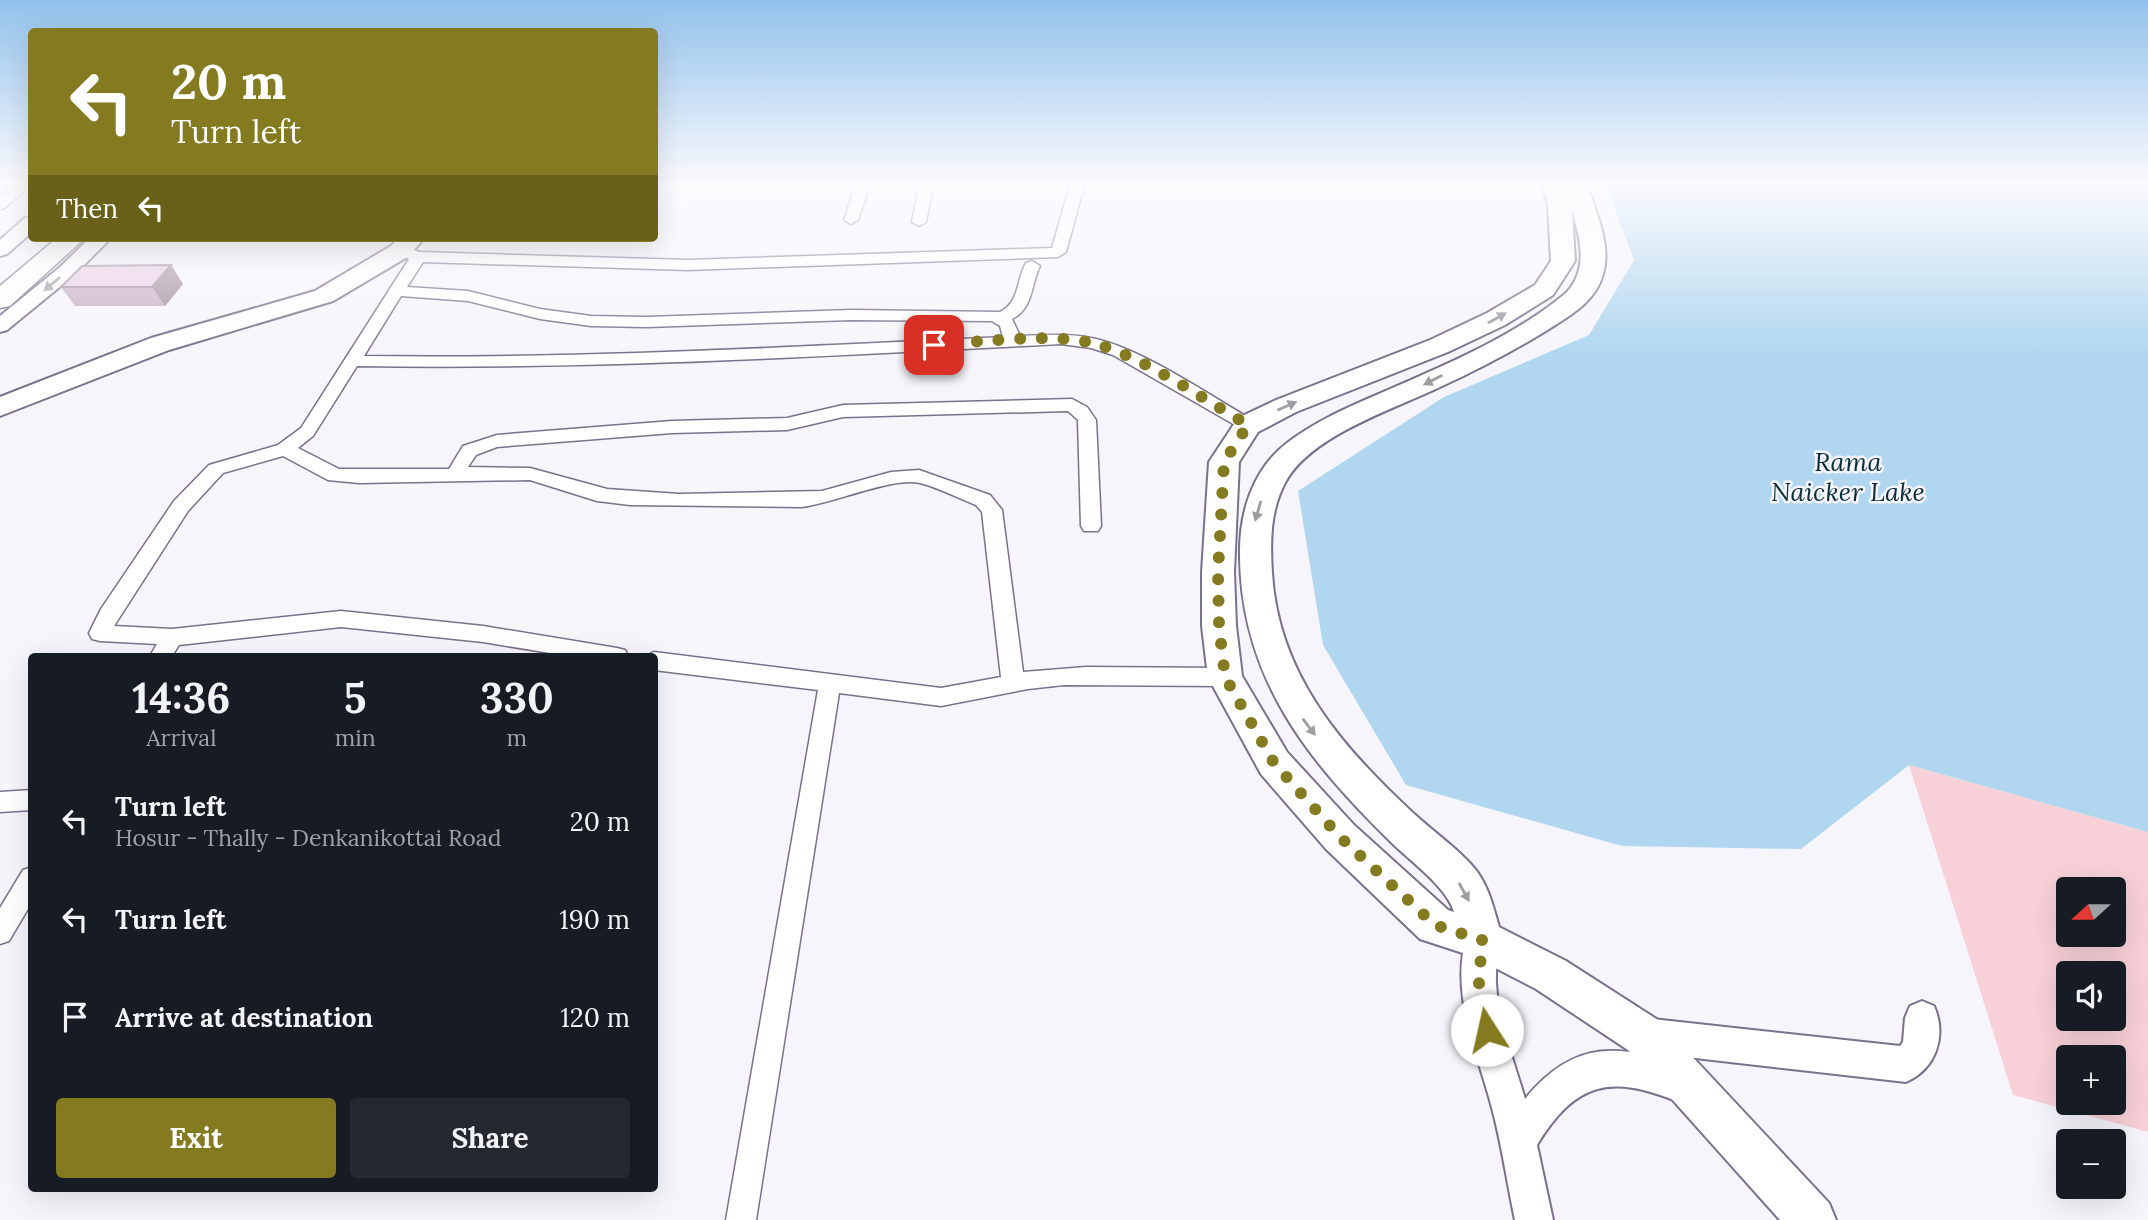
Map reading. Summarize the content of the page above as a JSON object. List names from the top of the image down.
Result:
{
  "water": ["Rama Naicker Lake"],
  "north": "left",
  "page": {
    "turn": ["20 m", "Turn left"],
    "then": "Then",
    "eta": [
      "14:36",
      "Arrival",
      "5",
      "min",
      "330",
      "m"
    ],
    "list": [
      {
        "name": "Turn left",
        "note": "Hosur - Thally - Denkanikottai Road",
        "value": "20 m"
      },
      {
        "name": "Turn left",
        "value": "190 m"
      },
      {
        "name": "Arrive at destination",
        "value": "120 m"
      }
    ],
    "map_buttons": ["+", "−"],
    "buttons": ["Exit", "Share"]
  }
}
